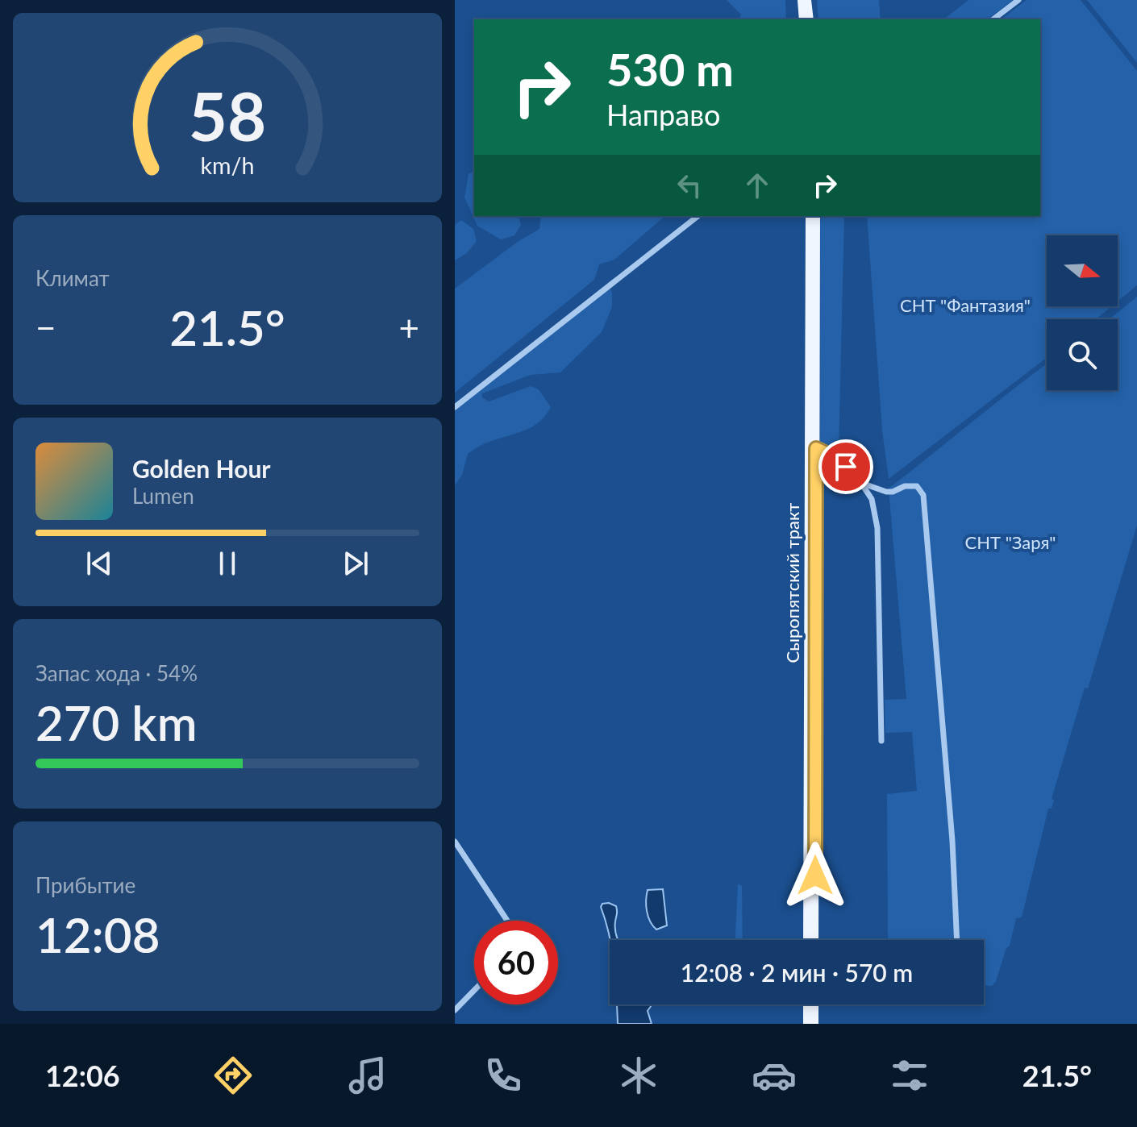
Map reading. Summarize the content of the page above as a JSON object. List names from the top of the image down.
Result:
{
  "streets": {
    "main road": ["Сыропятский тракт"]
  },
  "parks": ["СНТ \"Фантазия\"", "СНТ \"Заря\""],
  "north": "right",
  "page": {
    "turn": ["530 m", "Направо"],
    "tile": [
      "Климат",
      ["Запас хода · 54%", "270 km"],
      ["Прибытие", "12:08"]
    ],
    "heat": ["−", "21.5°", "+"],
    "song": ["Golden Hour", "Lumen"],
    "limit": "60",
    "trip": "12:08 · 2 мин · 570 m",
    "tabs": ["12:06", "21.5°"],
    "gauge": ["58", "km/h"]
  }
}
